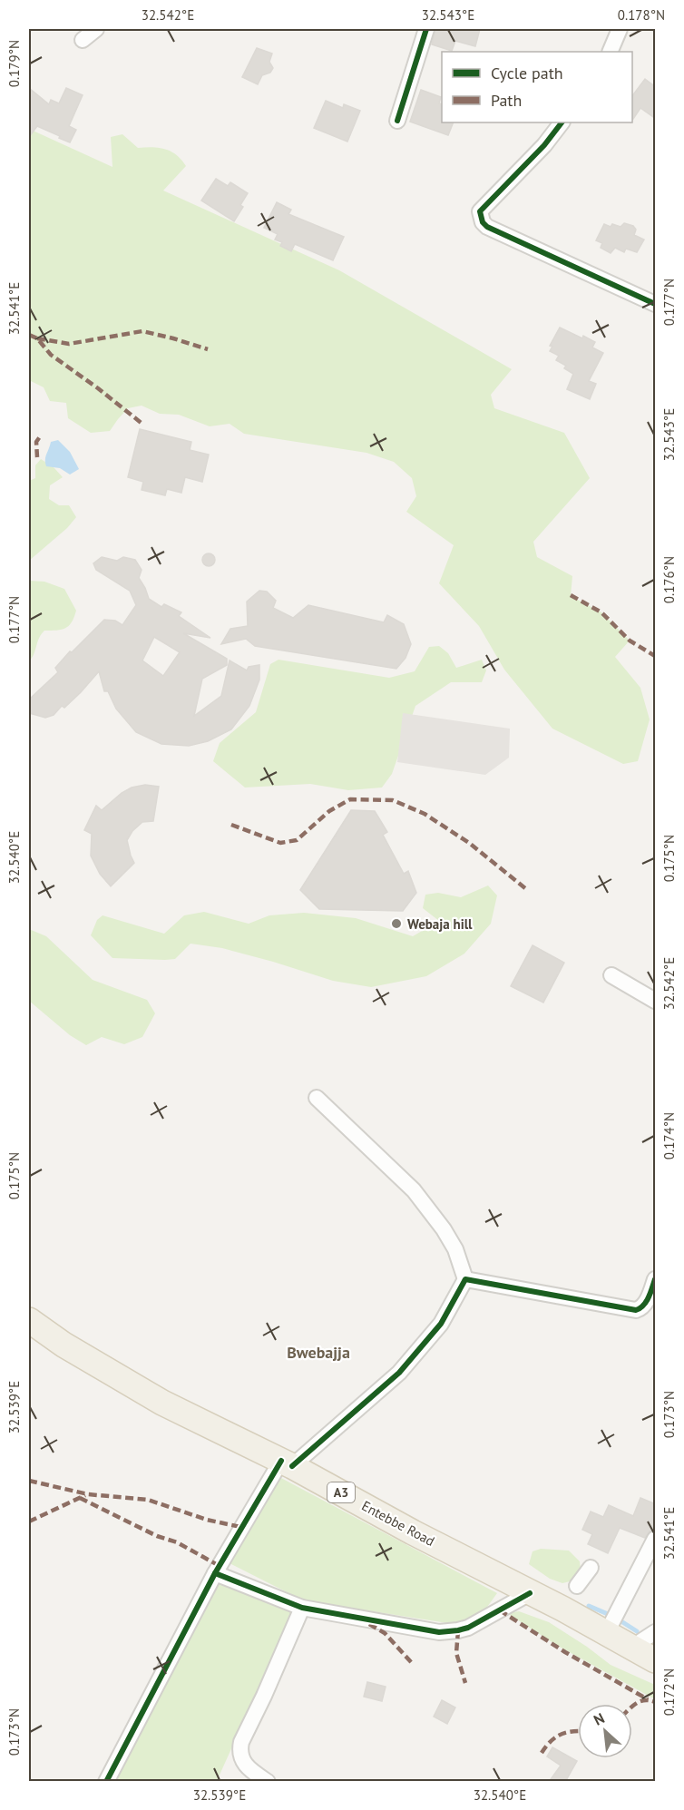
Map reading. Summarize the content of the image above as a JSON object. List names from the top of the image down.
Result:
{
  "streets": {
    "main road": ["A3", "Entebbe Road"]
  },
  "districts": ["Bwebajja"],
  "places": ["Webaja hill"],
  "legend": ["Cycle path", "Path"],
  "north": "top left",
  "coordinates": [
    "32.542°E",
    "32.543°E",
    "0.178°N",
    "0.179°N",
    "0.177°N",
    "32.541°E",
    "0.176°N",
    "32.540°E",
    "0.175°N",
    "0.174°N",
    "32.539°E",
    "0.173°N",
    "0.172°N"
  ]
}
